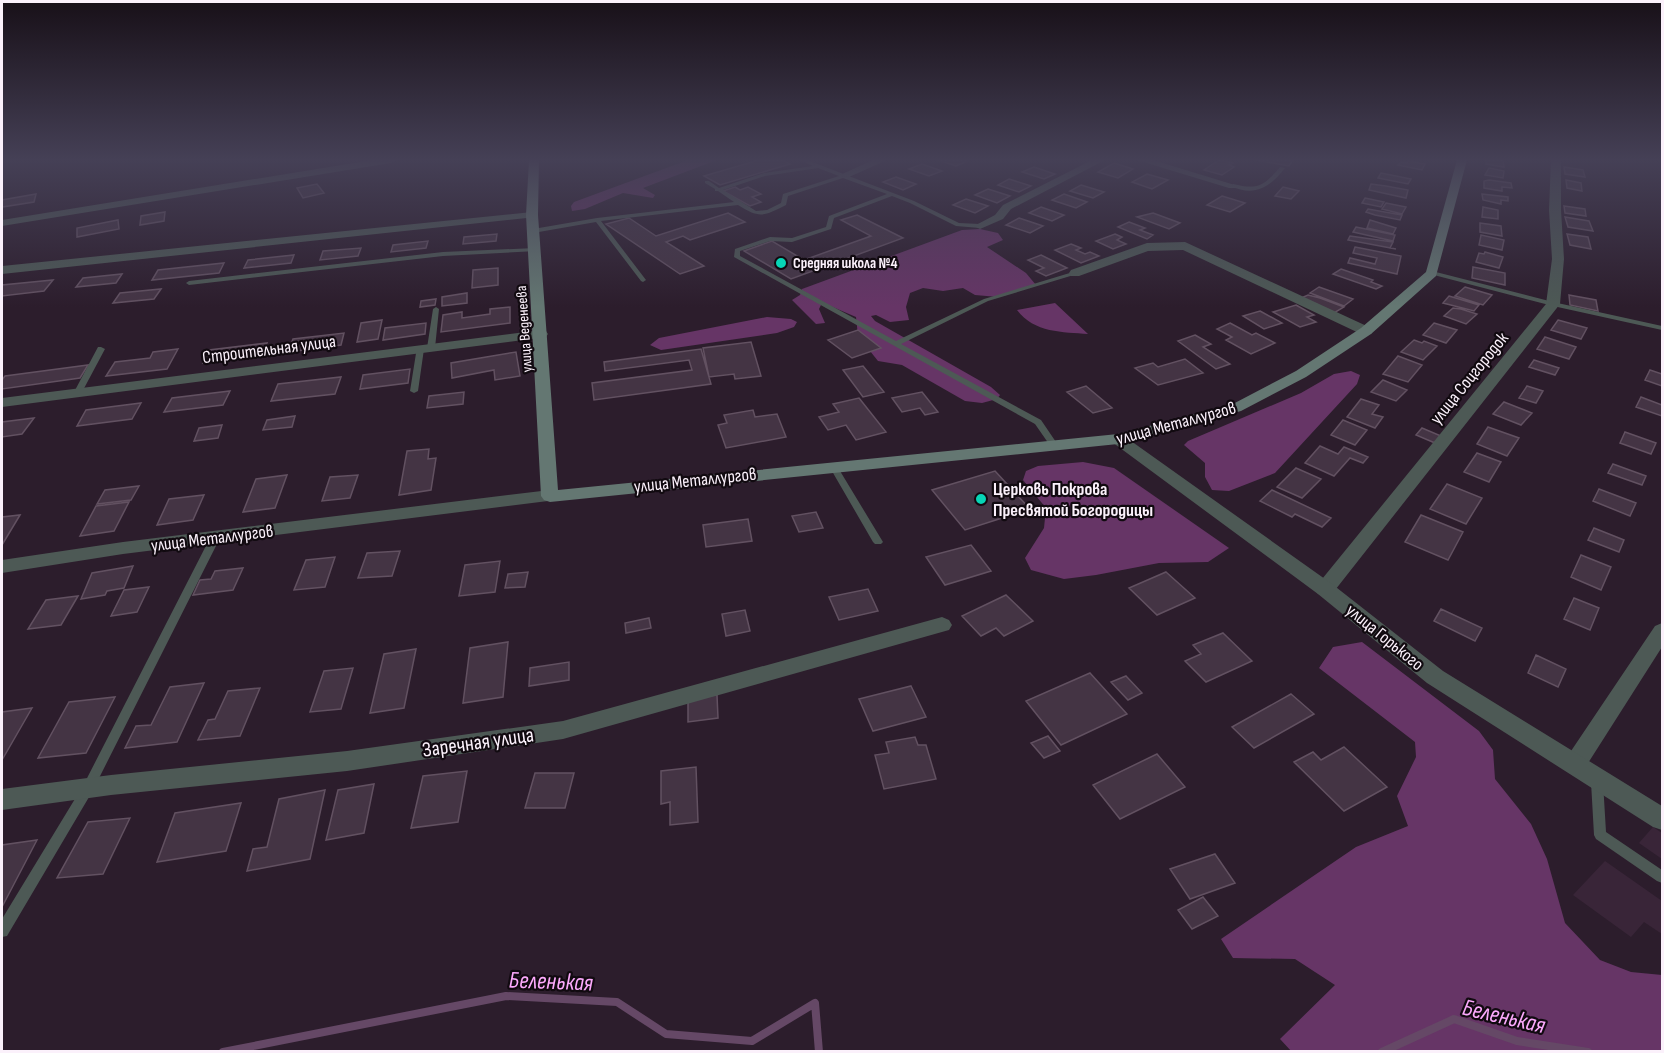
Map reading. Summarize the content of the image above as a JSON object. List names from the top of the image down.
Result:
{
  "streets": {
    "main road": ["улица Веденеева", "улица Металлургов"],
    "street": [
      "Строительная улица",
      "улица Соцгородок",
      "улица Горького",
      "Заречная улица"
    ]
  },
  "crossings": [
    ["улица Веденеева", "Строительная улица"],
    ["улица Веденеева", "улица Металлургов"],
    ["улица Соцгородок", "улица Горького"],
    ["улица Металлургов", "улица Горького"]
  ],
  "water": ["Беленькая"],
  "places": ["Средняя школа №4", "Церковь Покрова Пресвятой Богородицы"]
}
